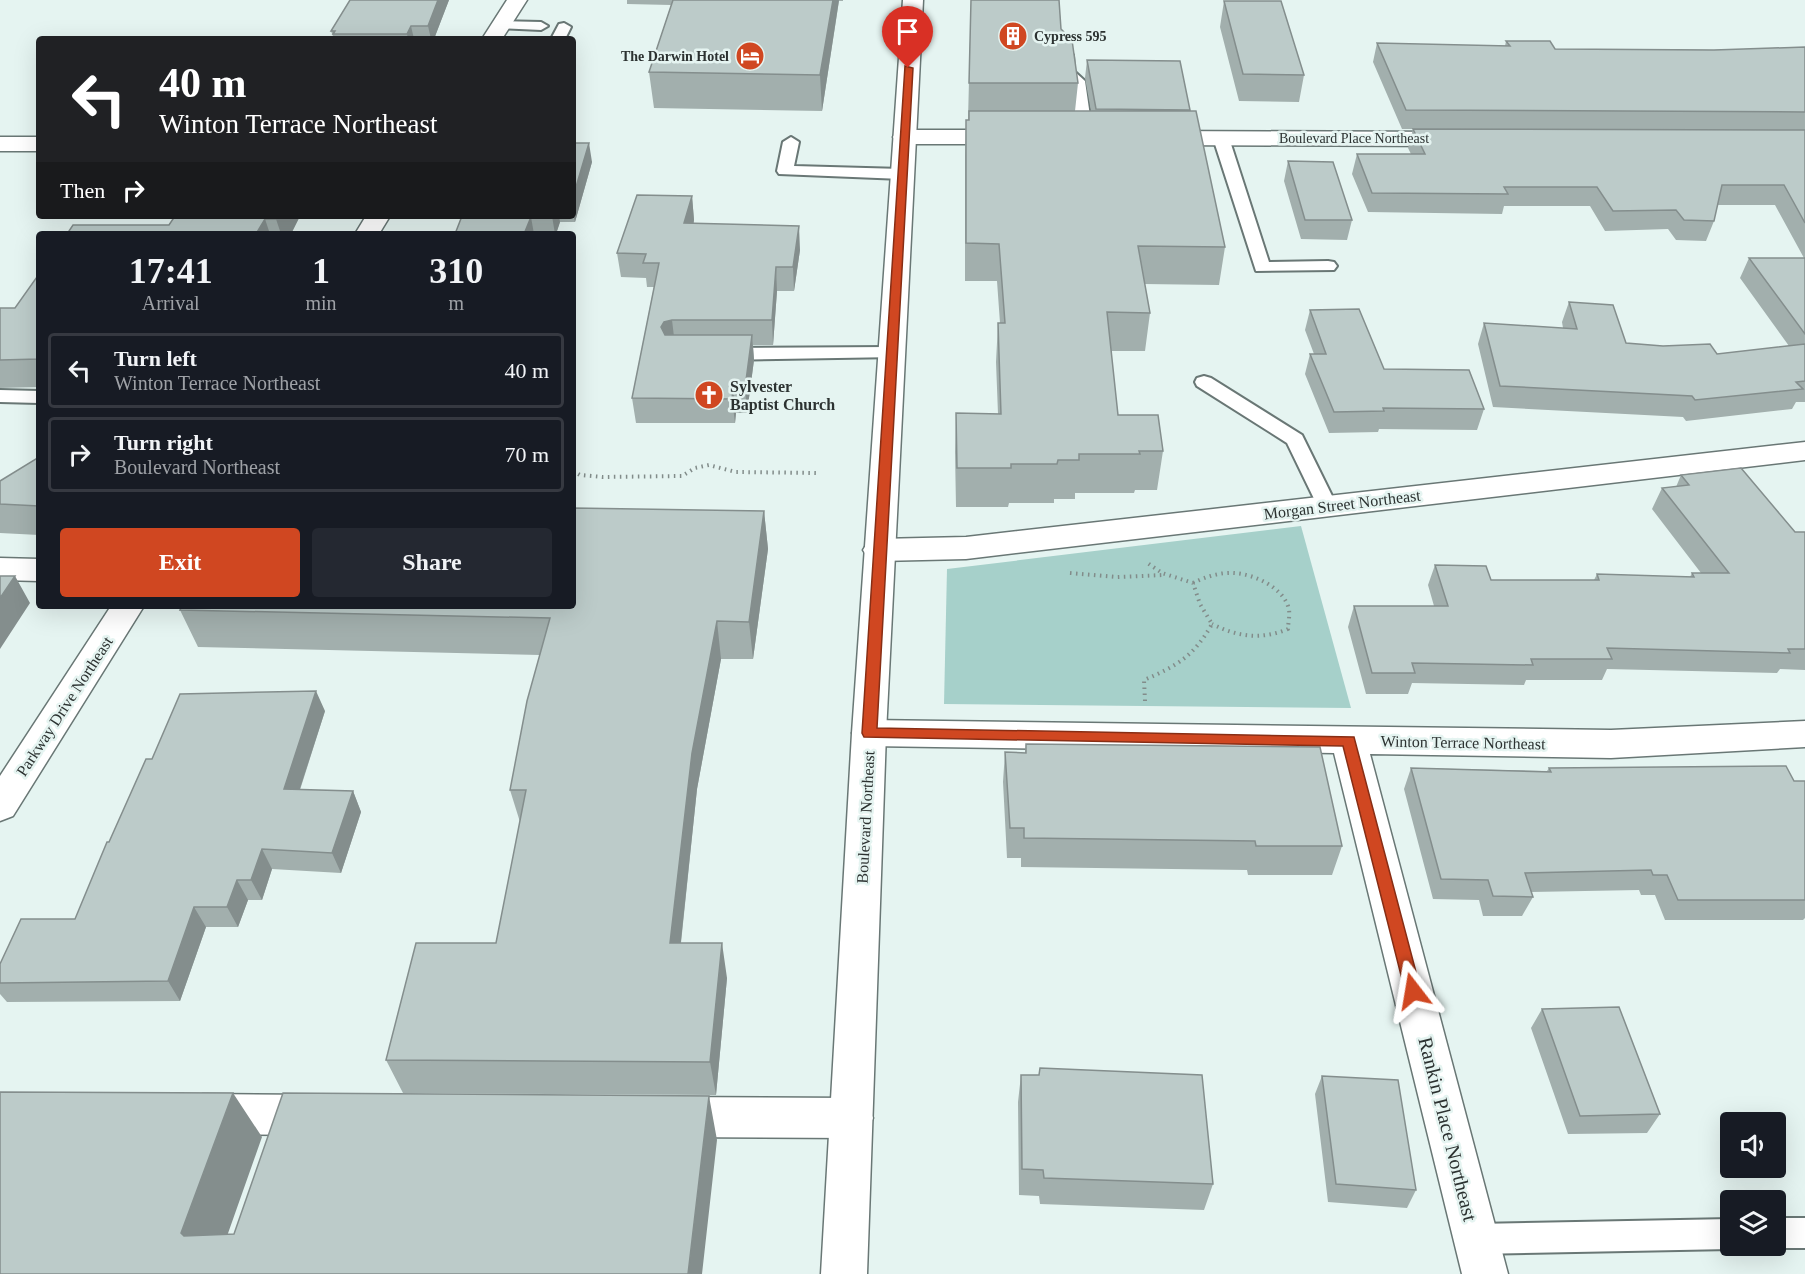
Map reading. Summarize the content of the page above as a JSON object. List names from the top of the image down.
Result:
{
  "streets": {
    "street": [
      "Boulevard Place Northeast",
      "Morgan Street Northeast",
      "Parkway Drive Northeast",
      "Winton Terrace Northeast",
      "Boulevard Northeast",
      "Rankin Place Northeast"
    ]
  },
  "crossings": [
    ["Morgan Street Northeast", "Boulevard Northeast"],
    ["Winton Terrace Northeast", "Boulevard Northeast"],
    ["Winton Terrace Northeast", "Rankin Place Northeast"]
  ],
  "places": {
    "building": ["Cypress 595"],
    "hotel": ["The Darwin Hotel"],
    "church": ["Sylvester Baptist Church"]
  },
  "page": {
    "turn": ["40 m", "Winton Terrace Northeast"],
    "then": "Then",
    "eta": [
      "17:41",
      "Arrival",
      "1",
      "min",
      "310",
      "m"
    ],
    "list": [
      {
        "name": "Turn left",
        "note": "Winton Terrace Northeast",
        "value": "40 m"
      },
      {
        "name": "Turn right",
        "note": "Boulevard Northeast",
        "value": "70 m"
      }
    ],
    "buttons": ["Exit", "Share"]
  }
}
